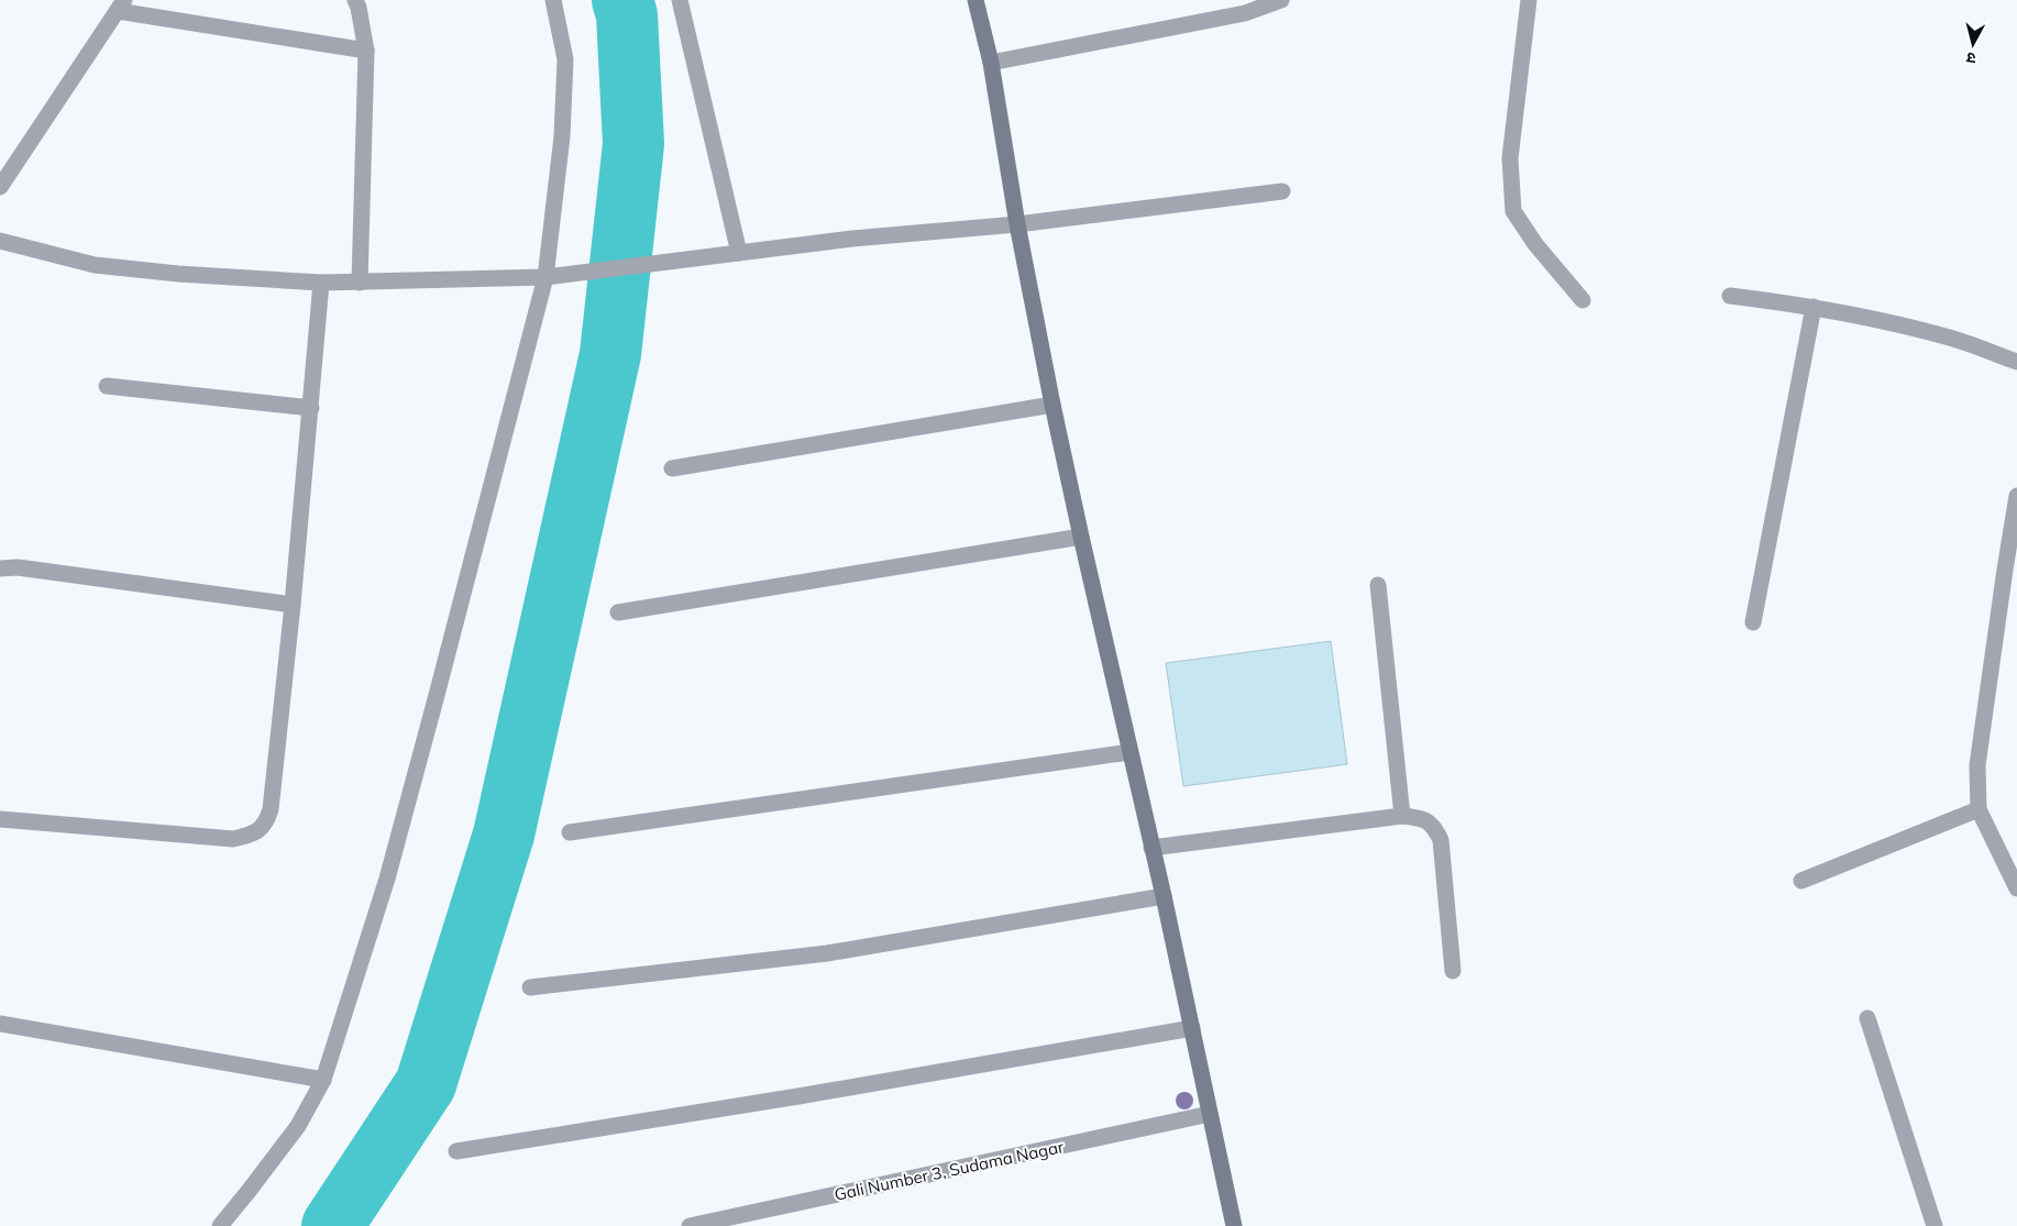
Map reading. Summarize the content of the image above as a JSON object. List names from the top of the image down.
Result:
{
  "streets": {
    "street": ["Gali Number 3, Sudama Nagar"]
  },
  "north": "bottom"
}
